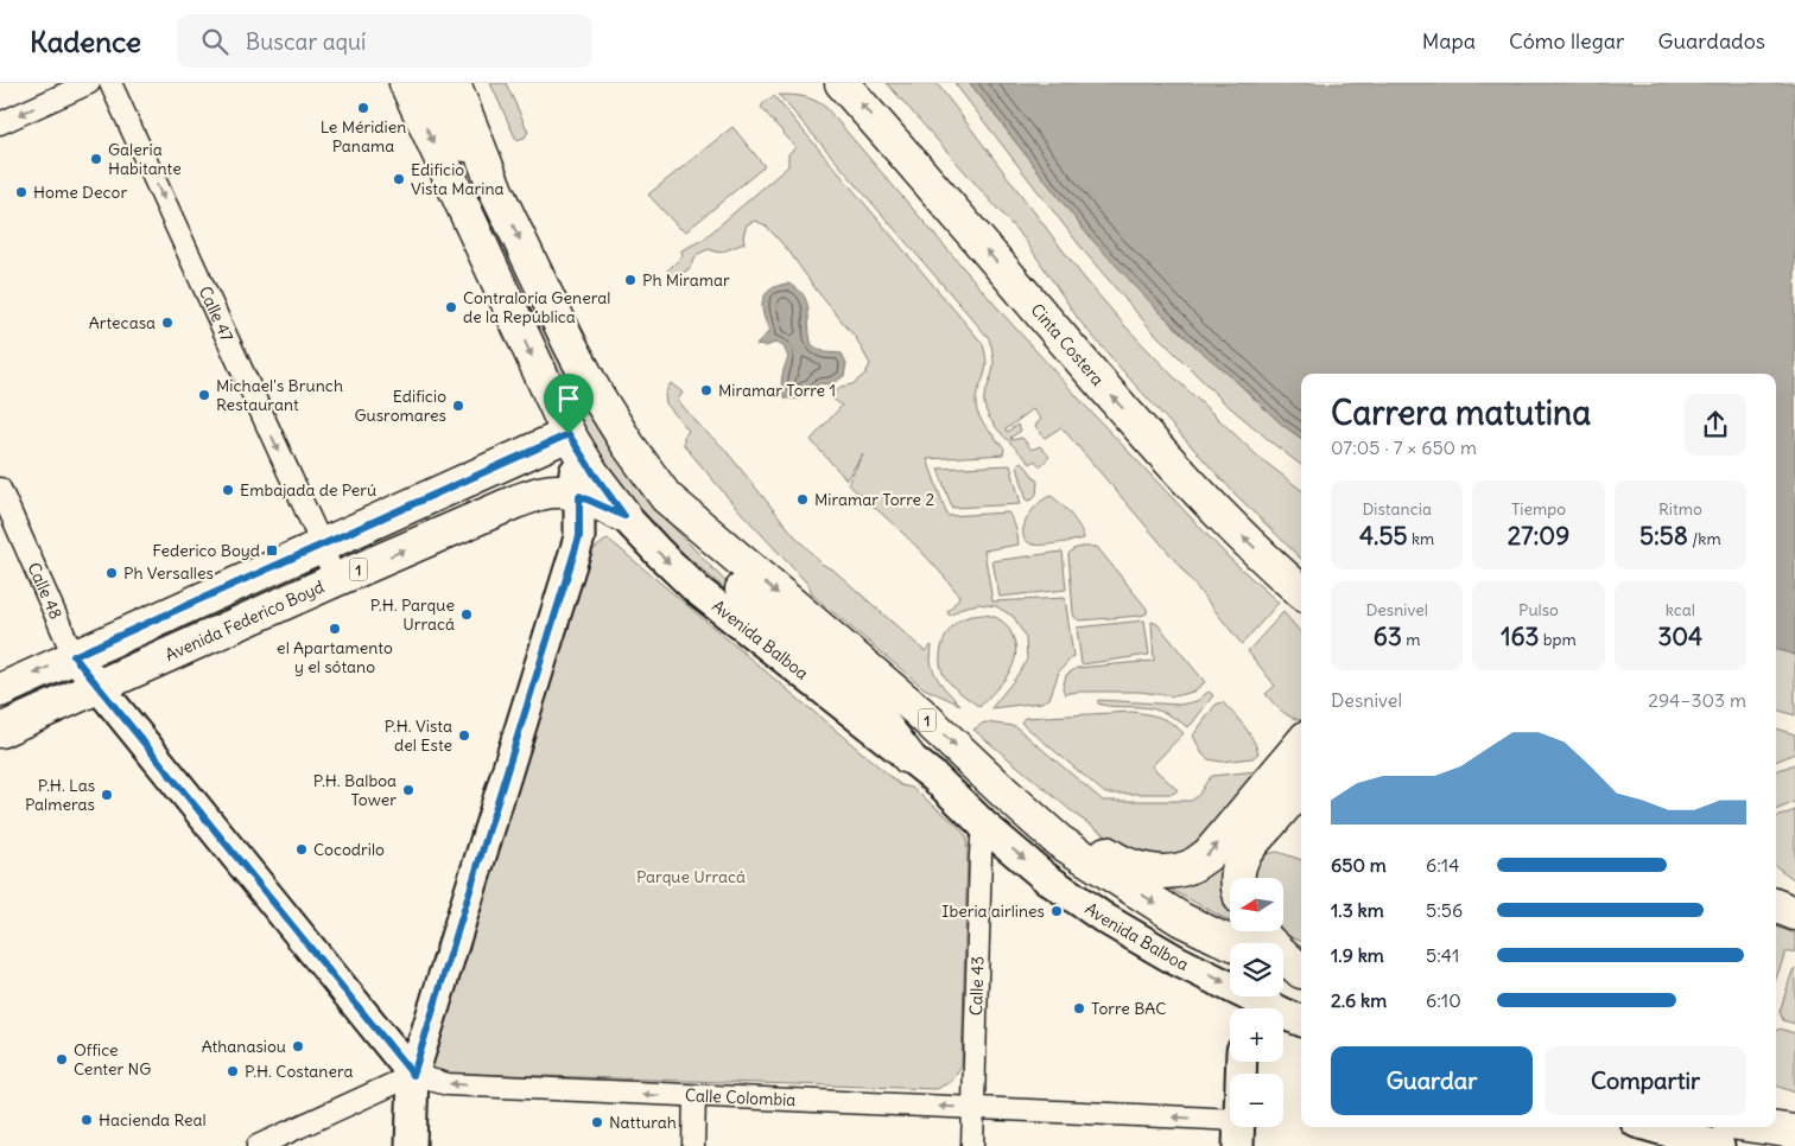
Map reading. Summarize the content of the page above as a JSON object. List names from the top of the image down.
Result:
{
  "streets": {
    "main road": [
      "Cinta Costera",
      "1",
      "Calle 48",
      "Avenida Federico Boyd",
      "Avenida Balboa"
    ],
    "street": ["Calle 47", "Calle 43", "Calle Colombia"]
  },
  "crossings": [
    ["Calle 47", "1"],
    ["Calle 47", "Avenida Federico Boyd"],
    ["1", "Calle 48"],
    ["Calle 48", "Avenida Federico Boyd"],
    ["Calle 48", "Calle Colombia"],
    ["Avenida Federico Boyd", "Avenida Balboa"],
    ["Avenida Balboa", "Calle 43"],
    ["Calle 43", "Calle Colombia"]
  ],
  "one_way": ["Calle 47", "Cinta Costera", "Calle Colombia"],
  "parks": ["Parque Urracá"],
  "places": {
    "other": [
      "Le Méridien Panama",
      "Galería Habitante",
      "Edificio Vista Marina",
      "Home Decor",
      "Ph Miramar",
      "Contraloría General de la República",
      "Artecasa",
      "Miramar Torre 1",
      "Michael's Brunch Restaurant",
      "Edificio Gusromares",
      "Embajada de Perú",
      "Miramar Torre 2",
      "Ph Versalles",
      "P.H. Parque Urracá",
      "el Apartamento y el sótano",
      "P.H. Vista del Este",
      "P.H. Balboa Tower",
      "P.H. Las Palmeras",
      "Cocodrilo",
      "Iberia airlines",
      "Torre BAC",
      "Athanasiou",
      "Office Center NG",
      "P.H. Costanera",
      "Hacienda Real",
      "Natturah"
    ],
    "transit": ["Federico Boyd"]
  },
  "north": "left",
  "page": {
    "header": "Kadence",
    "search": "Buscar aquí",
    "nav": ["Mapa", "Cómo llegar", "Guardados"],
    "heading": ["Carrera matutina", "07:05 · 7 × 650 m"],
    "stats": [
      ["Distancia", "4.55 km"],
      ["Tiempo", "27:09"],
      ["Ritmo", "5:58 /km"],
      ["Desnivel", "63 m"],
      ["Pulso", "163 bpm"],
      ["kcal", "304"]
    ],
    "chart": ["Desnivel", "294–303 m"],
    "list": [
      {
        "name": "650 m",
        "note": "6:14"
      },
      {
        "name": "1.3 km",
        "note": "5:56"
      },
      {
        "name": "1.9 km",
        "note": "5:41"
      },
      {
        "name": "2.6 km",
        "note": "6:10"
      }
    ],
    "map_buttons": ["+", "−"],
    "buttons": ["Guardar", "Compartir"]
  }
}
